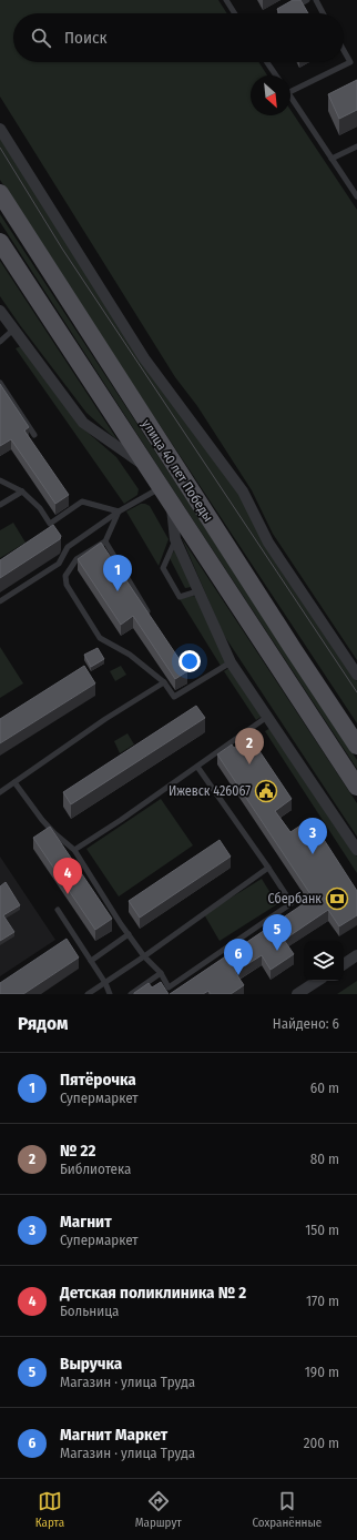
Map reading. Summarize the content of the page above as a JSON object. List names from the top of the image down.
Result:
{
  "streets": {
    "main road": ["улица 40 лет Победы"]
  },
  "places": {
    "public building": ["Ижевск 426067"],
    "bank": ["Сбербанк"]
  },
  "north": "bottom right",
  "page": {
    "search": "Поиск",
    "pins": [
      "1",
      "2",
      "3",
      "4",
      "5",
      "6"
    ],
    "heading": ["Рядом", "Найдено: 6"],
    "list": [
      {
        "mark": "1",
        "name": "Пятёрочка",
        "note": "Супермаркет",
        "value": "60 m"
      },
      {
        "mark": "2",
        "name": "№ 22",
        "note": "Библиотека",
        "value": "80 m"
      },
      {
        "mark": "3",
        "name": "Магнит",
        "note": "Супермаркет",
        "value": "150 m"
      },
      {
        "mark": "4",
        "name": "Детская поликлиника № 2",
        "note": "Больница",
        "value": "170 m"
      },
      {
        "mark": "5",
        "name": "Выручка",
        "note": "Магазин · улица Труда",
        "value": "190 m"
      },
      {
        "mark": "6",
        "name": "Магнит Маркет",
        "note": "Магазин · улица Труда",
        "value": "200 m"
      }
    ],
    "nav": ["Карта", "Маршрут", "Сохранённые"]
  }
}
